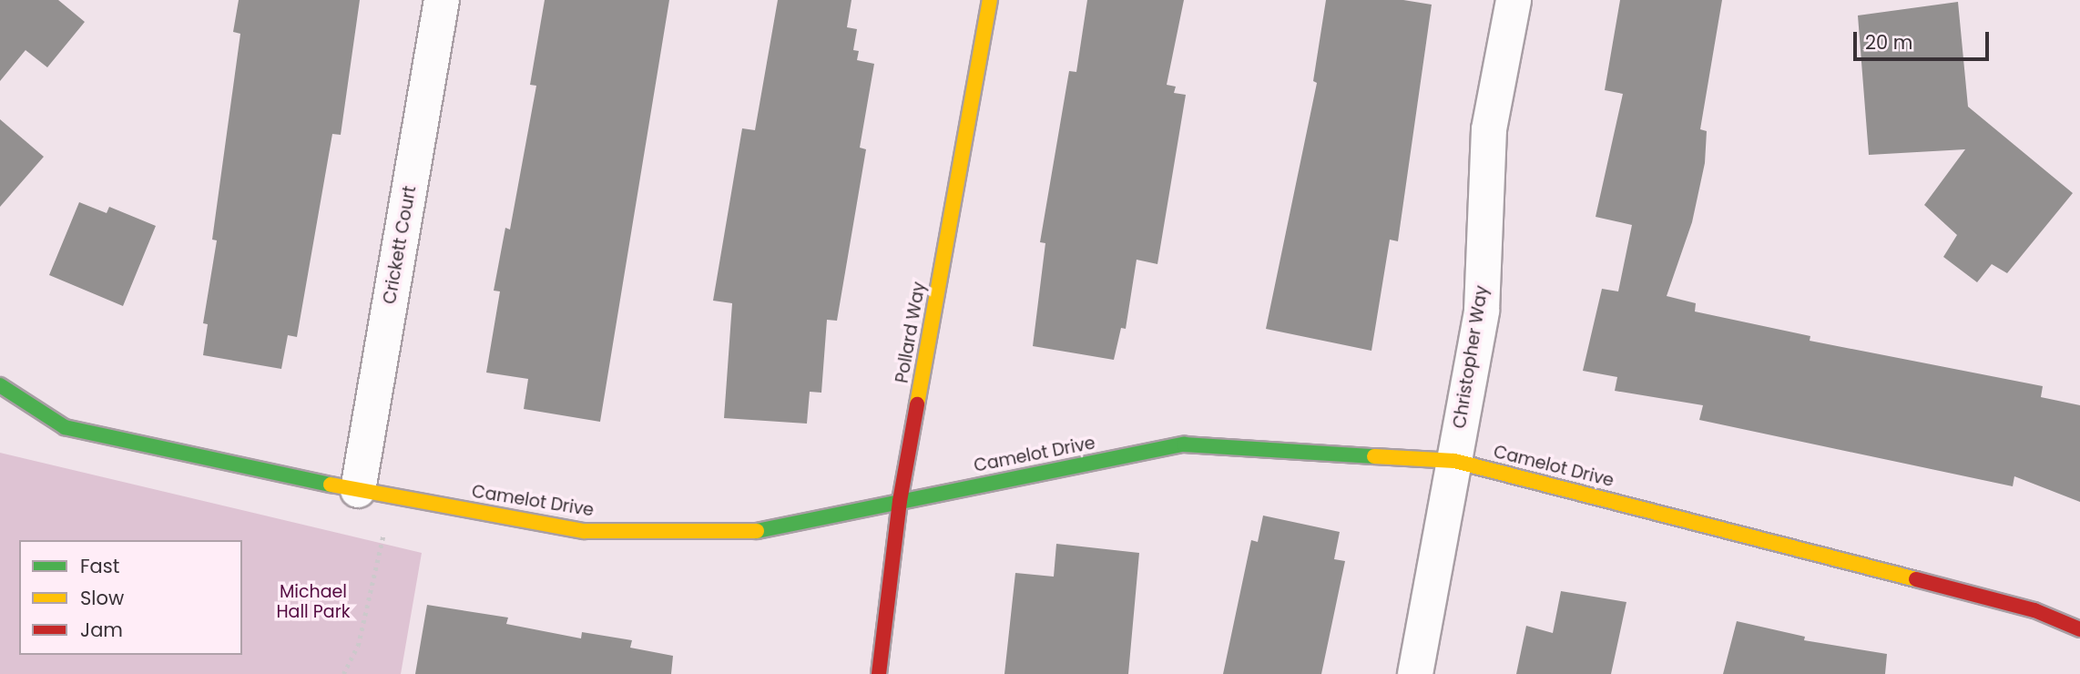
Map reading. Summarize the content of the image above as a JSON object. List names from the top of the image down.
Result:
{
  "streets": {
    "street": [
      "Crickett Court",
      "Pollard Way",
      "Christopher Way",
      "Camelot Drive"
    ]
  },
  "crossings": [
    ["Crickett Court", "Camelot Drive"],
    ["Pollard Way", "Camelot Drive"],
    ["Christopher Way", "Camelot Drive"]
  ],
  "parks": ["Michael Hall Park"],
  "legend": ["Fast", "Slow", "Jam"],
  "scale_bar": "20 m"
}
